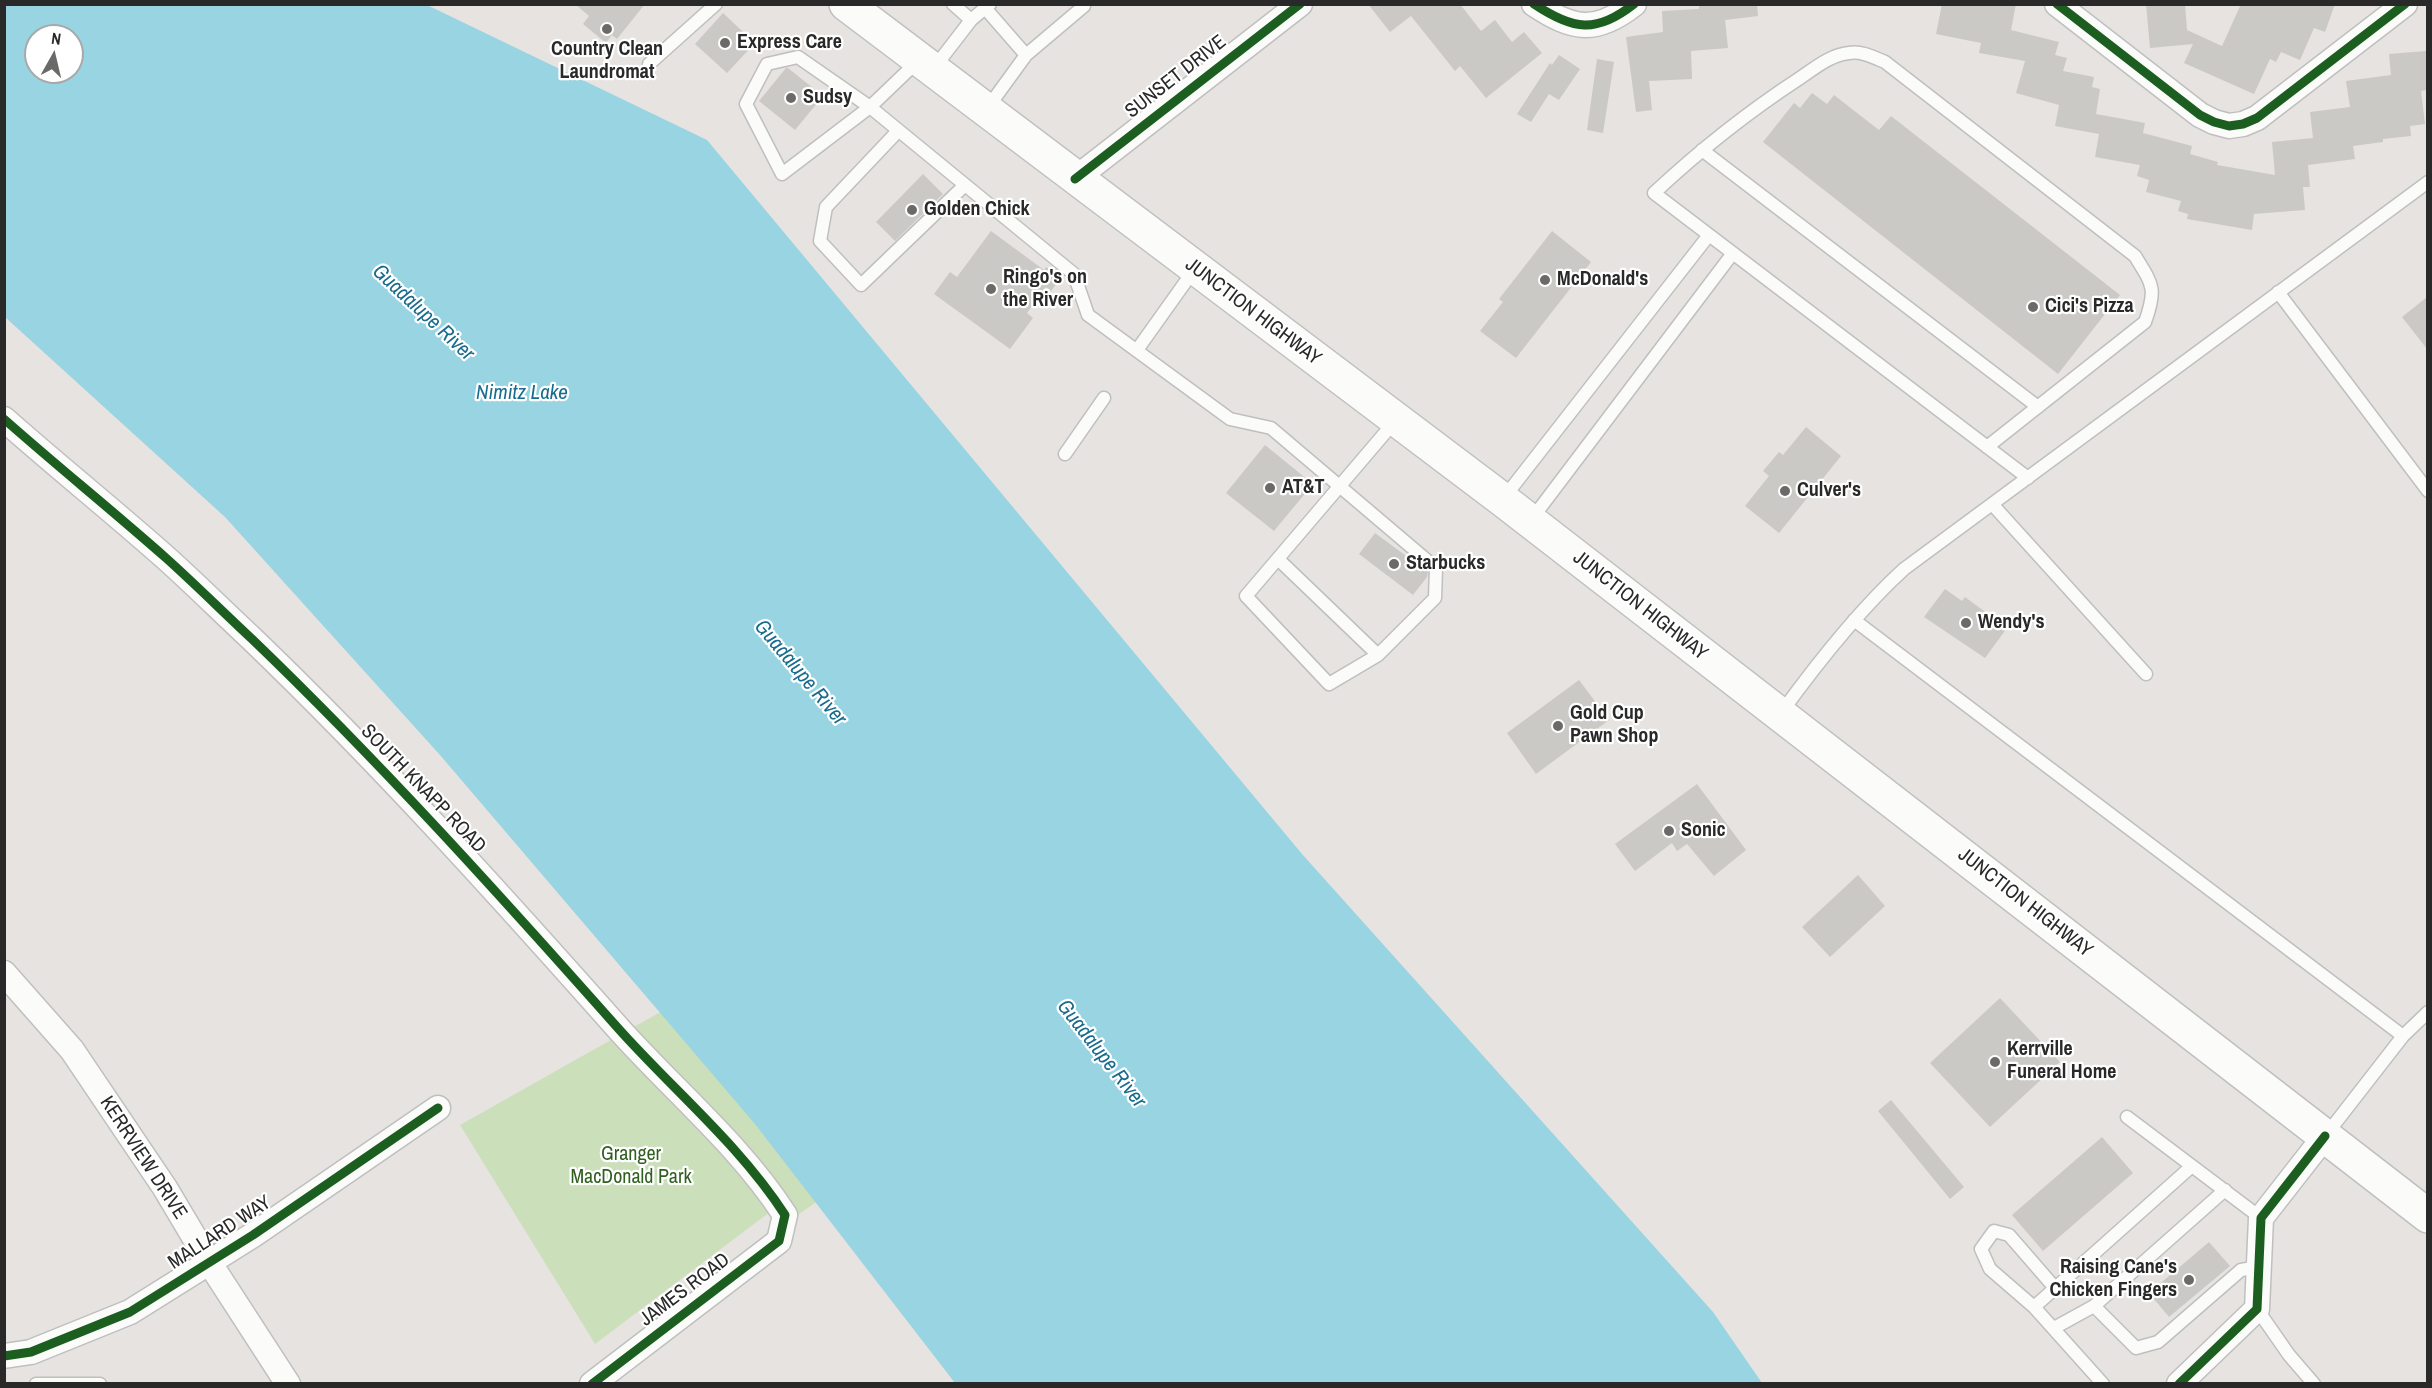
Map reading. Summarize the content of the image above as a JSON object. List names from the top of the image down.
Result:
{
  "streets": {
    "main road": ["JUNCTION HIGHWAY"],
    "street": [
      "SUNSET DRIVE",
      "SOUTH KNAPP ROAD",
      "KERRVIEW DRIVE",
      "MALLARD WAY",
      "JAMES ROAD"
    ]
  },
  "crossings": [
    ["SUNSET DRIVE", "JUNCTION HIGHWAY"],
    ["SOUTH KNAPP ROAD", "JAMES ROAD"],
    ["KERRVIEW DRIVE", "MALLARD WAY"]
  ],
  "water": ["Guadalupe River", "Nimitz Lake"],
  "parks": ["Granger MacDonald Park"],
  "places": [
    "Country Clean Laundromat",
    "Express Care",
    "Sudsy",
    "Golden Chick",
    "McDonald's",
    "Ringo's on the River",
    "Cici's Pizza",
    "AT&T",
    "Culver's",
    "Starbucks",
    "Wendy's",
    "Gold Cup Pawn Shop",
    "Sonic",
    "Kerrville Funeral Home",
    "Raising Cane's Chicken Fingers"
  ],
  "north": "top"
}
